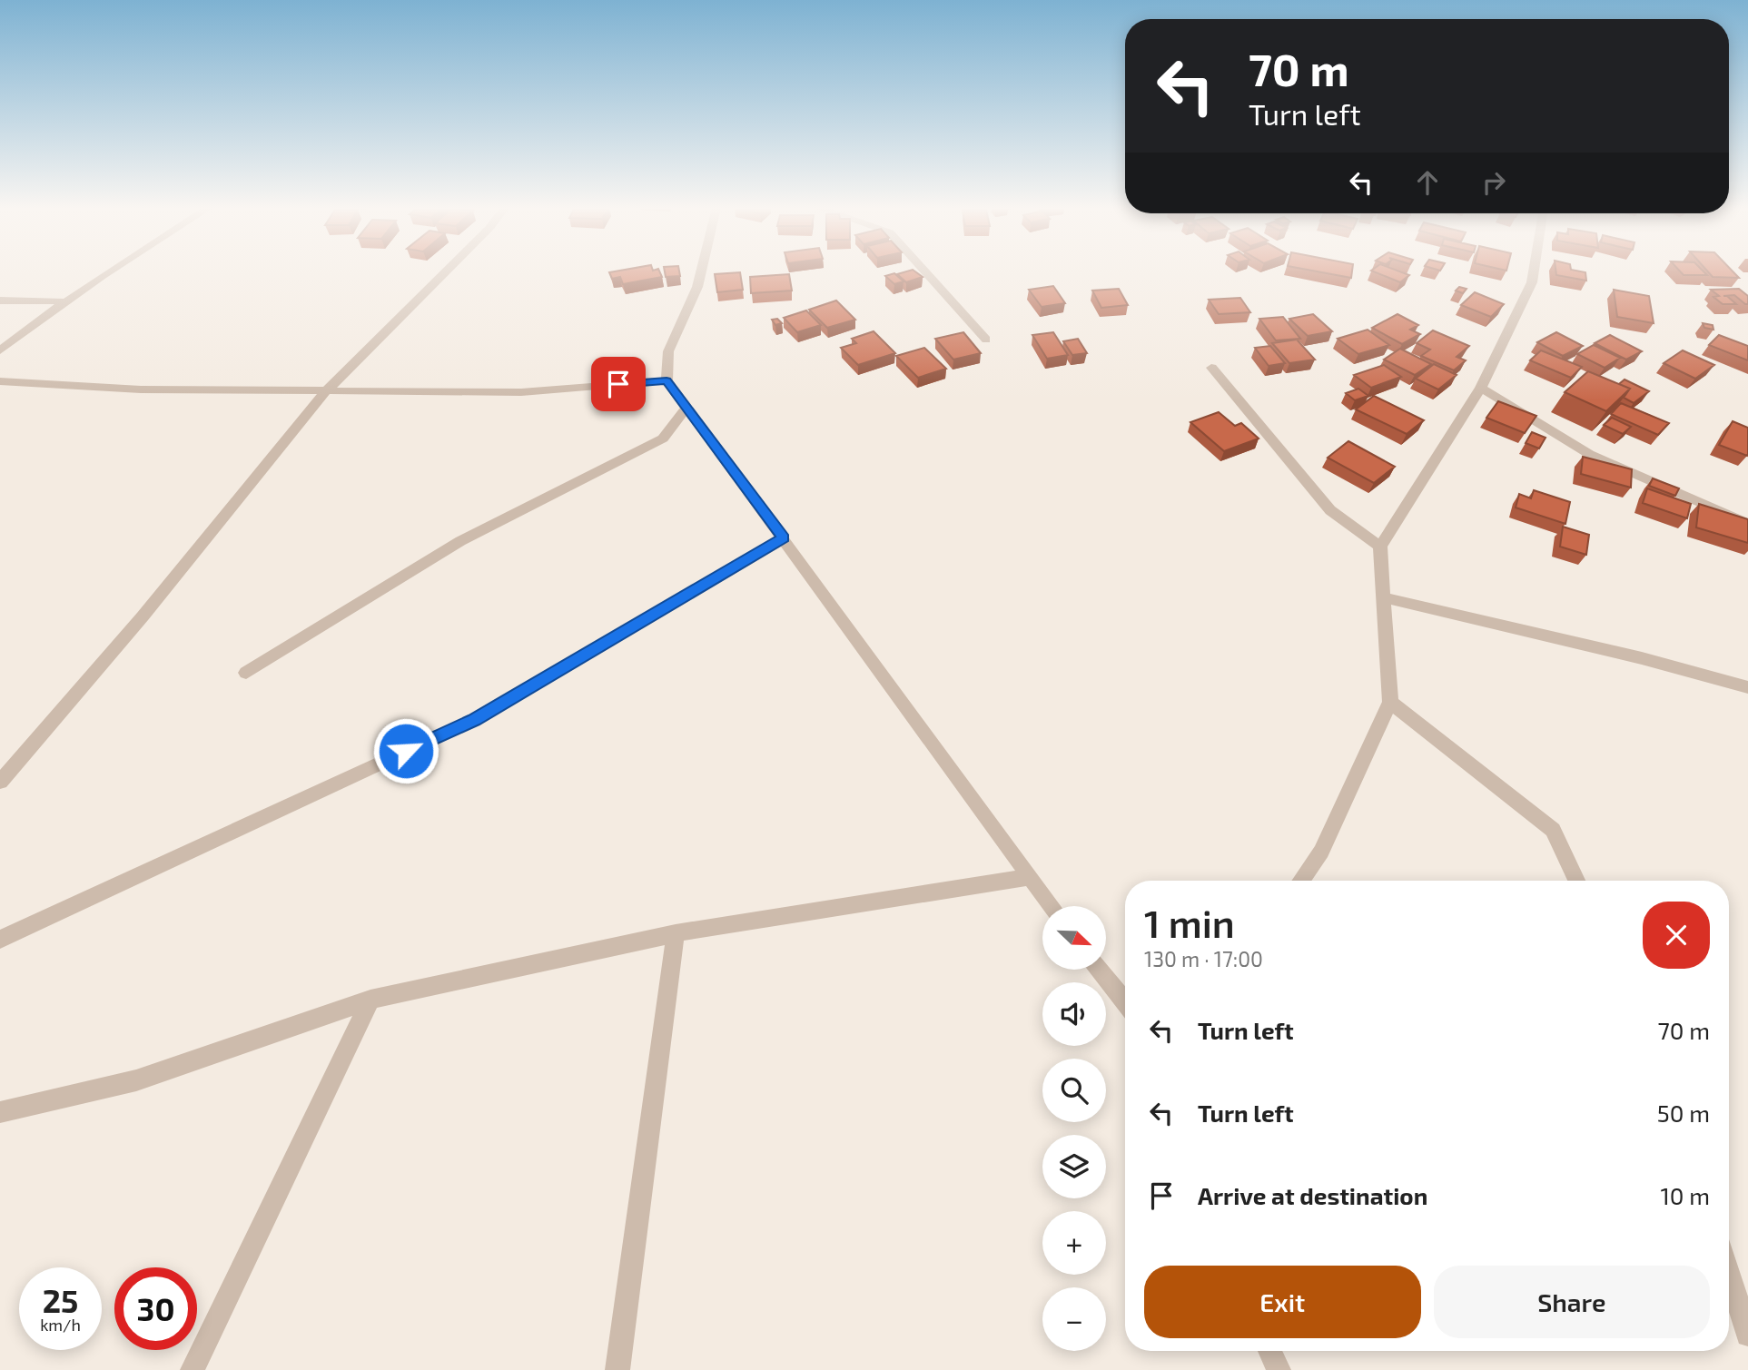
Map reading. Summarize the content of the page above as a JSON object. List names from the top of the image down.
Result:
{
  "north": "bottom right",
  "page": {
    "turn": ["70 m", "Turn left"],
    "heading": ["1 min", "130 m · 17:00"],
    "map_buttons": ["+", "−"],
    "list": [
      {
        "name": "Turn left",
        "value": "70 m"
      },
      {
        "name": "Turn left",
        "value": "50 m"
      },
      {
        "name": "Arrive at destination",
        "value": "10 m"
      }
    ],
    "buttons": ["Exit", "Share"],
    "speed": "25 km/h",
    "limit": "30"
  }
}
